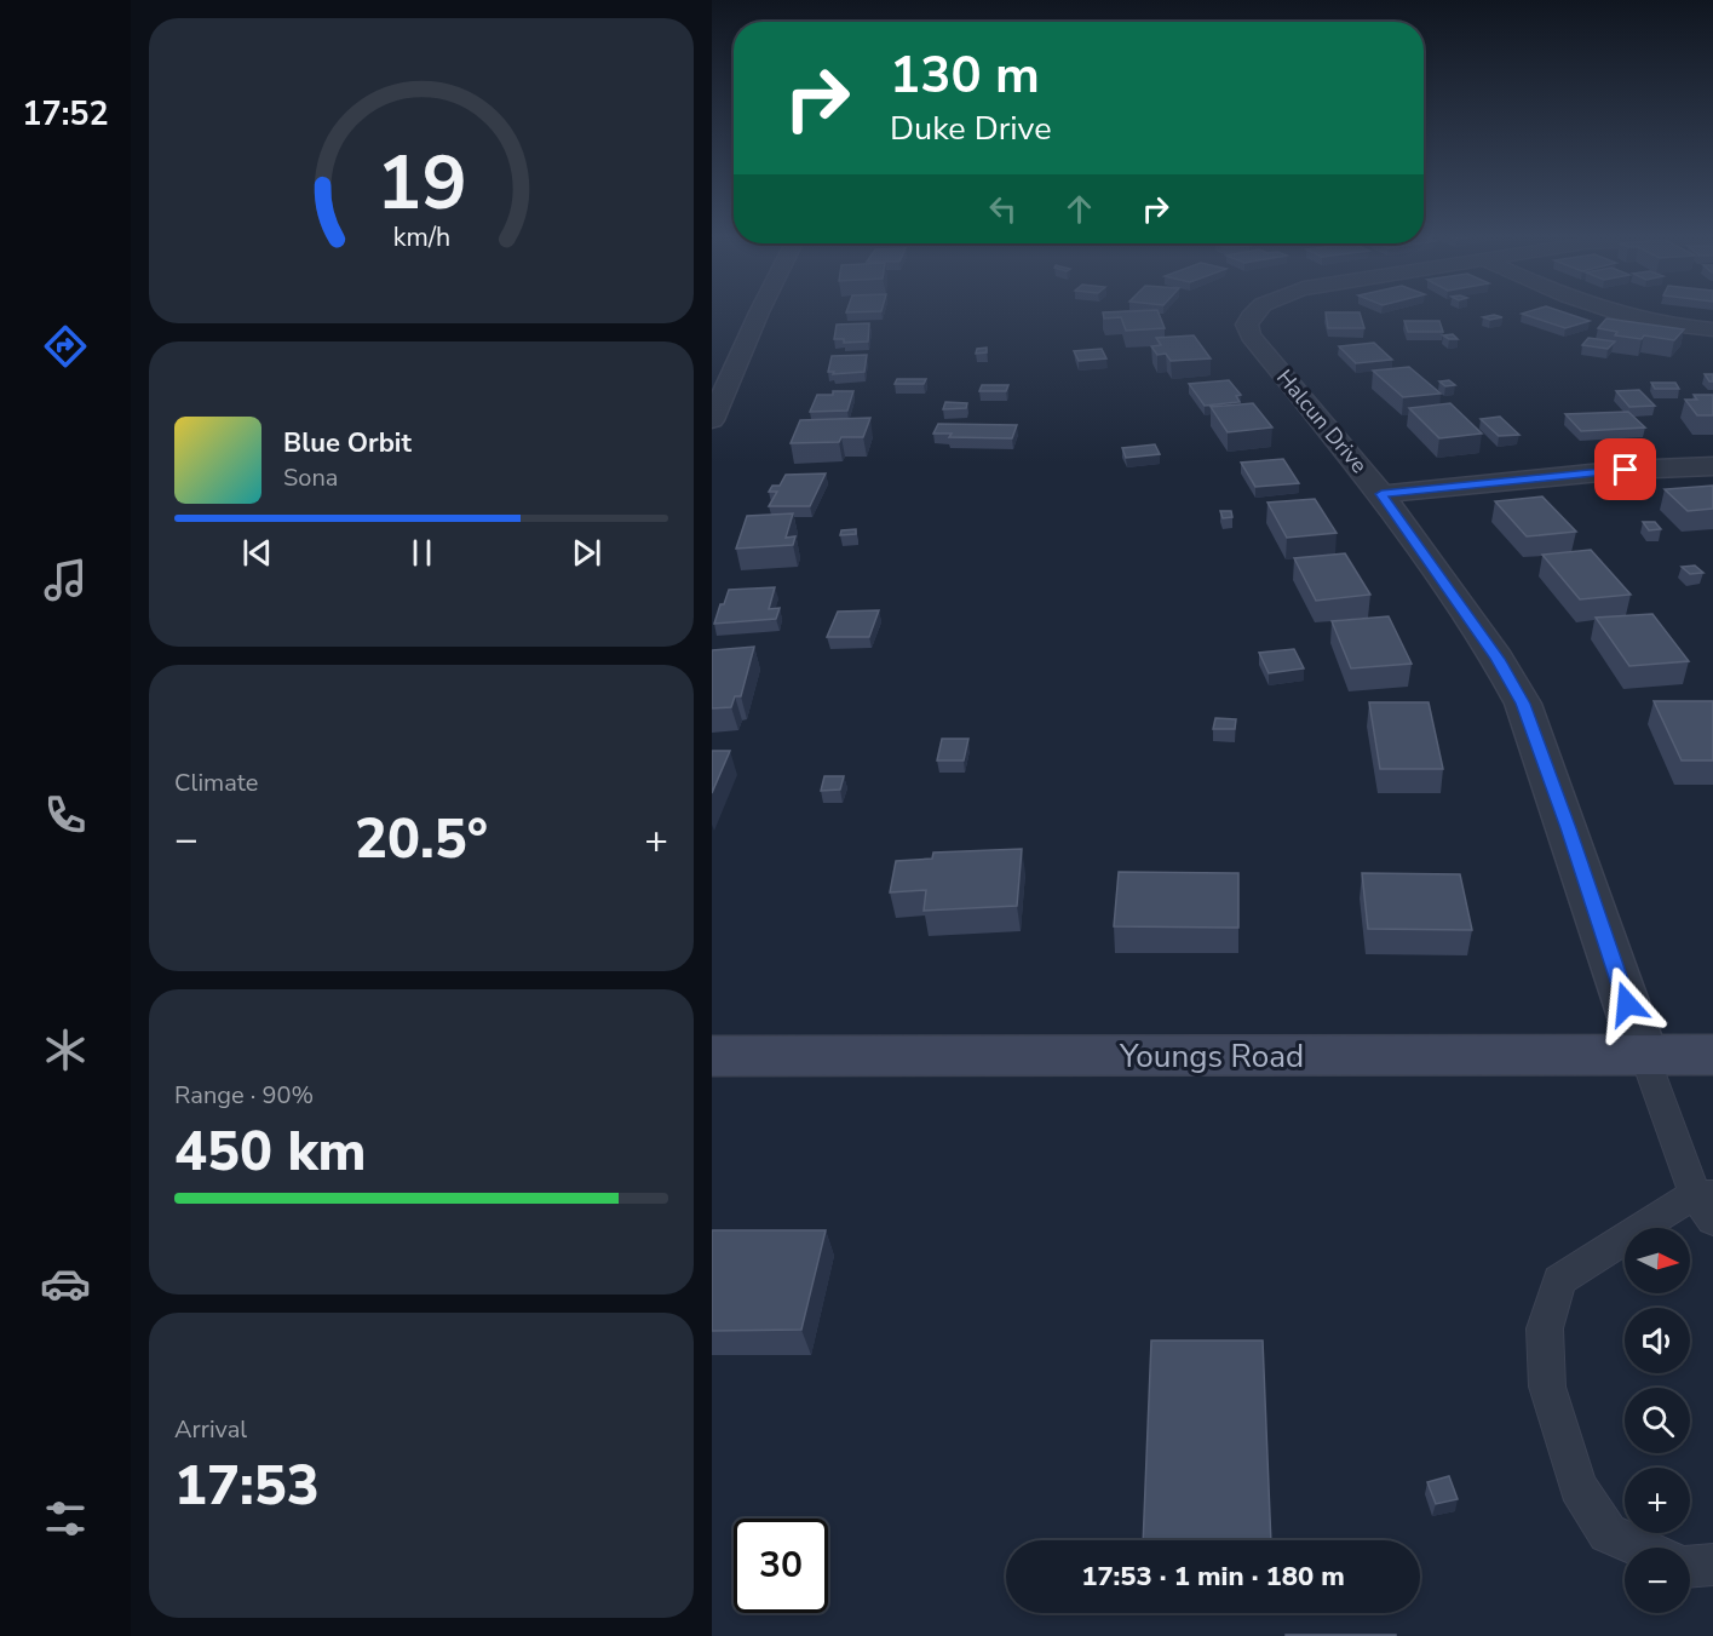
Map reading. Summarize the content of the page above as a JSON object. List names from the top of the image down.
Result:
{
  "streets": {
    "street": ["Halcun Drive", "Youngs Road"]
  },
  "crossings": [
    ["Halcun Drive", "Youngs Road"]
  ],
  "north": "right",
  "page": {
    "tabs": "17:52",
    "turn": ["130 m", "Duke Drive"],
    "song": ["Blue Orbit", "Sona"],
    "tile": [
      "Climate",
      ["Range · 90%", "450 km"],
      ["Arrival", "17:53"]
    ],
    "heat": ["−", "20.5°", "+"],
    "map_buttons": ["+", "−"],
    "limit": "30",
    "trip": "17:53 · 1 min · 180 m",
    "gauge": ["19", "km/h"]
  }
}
